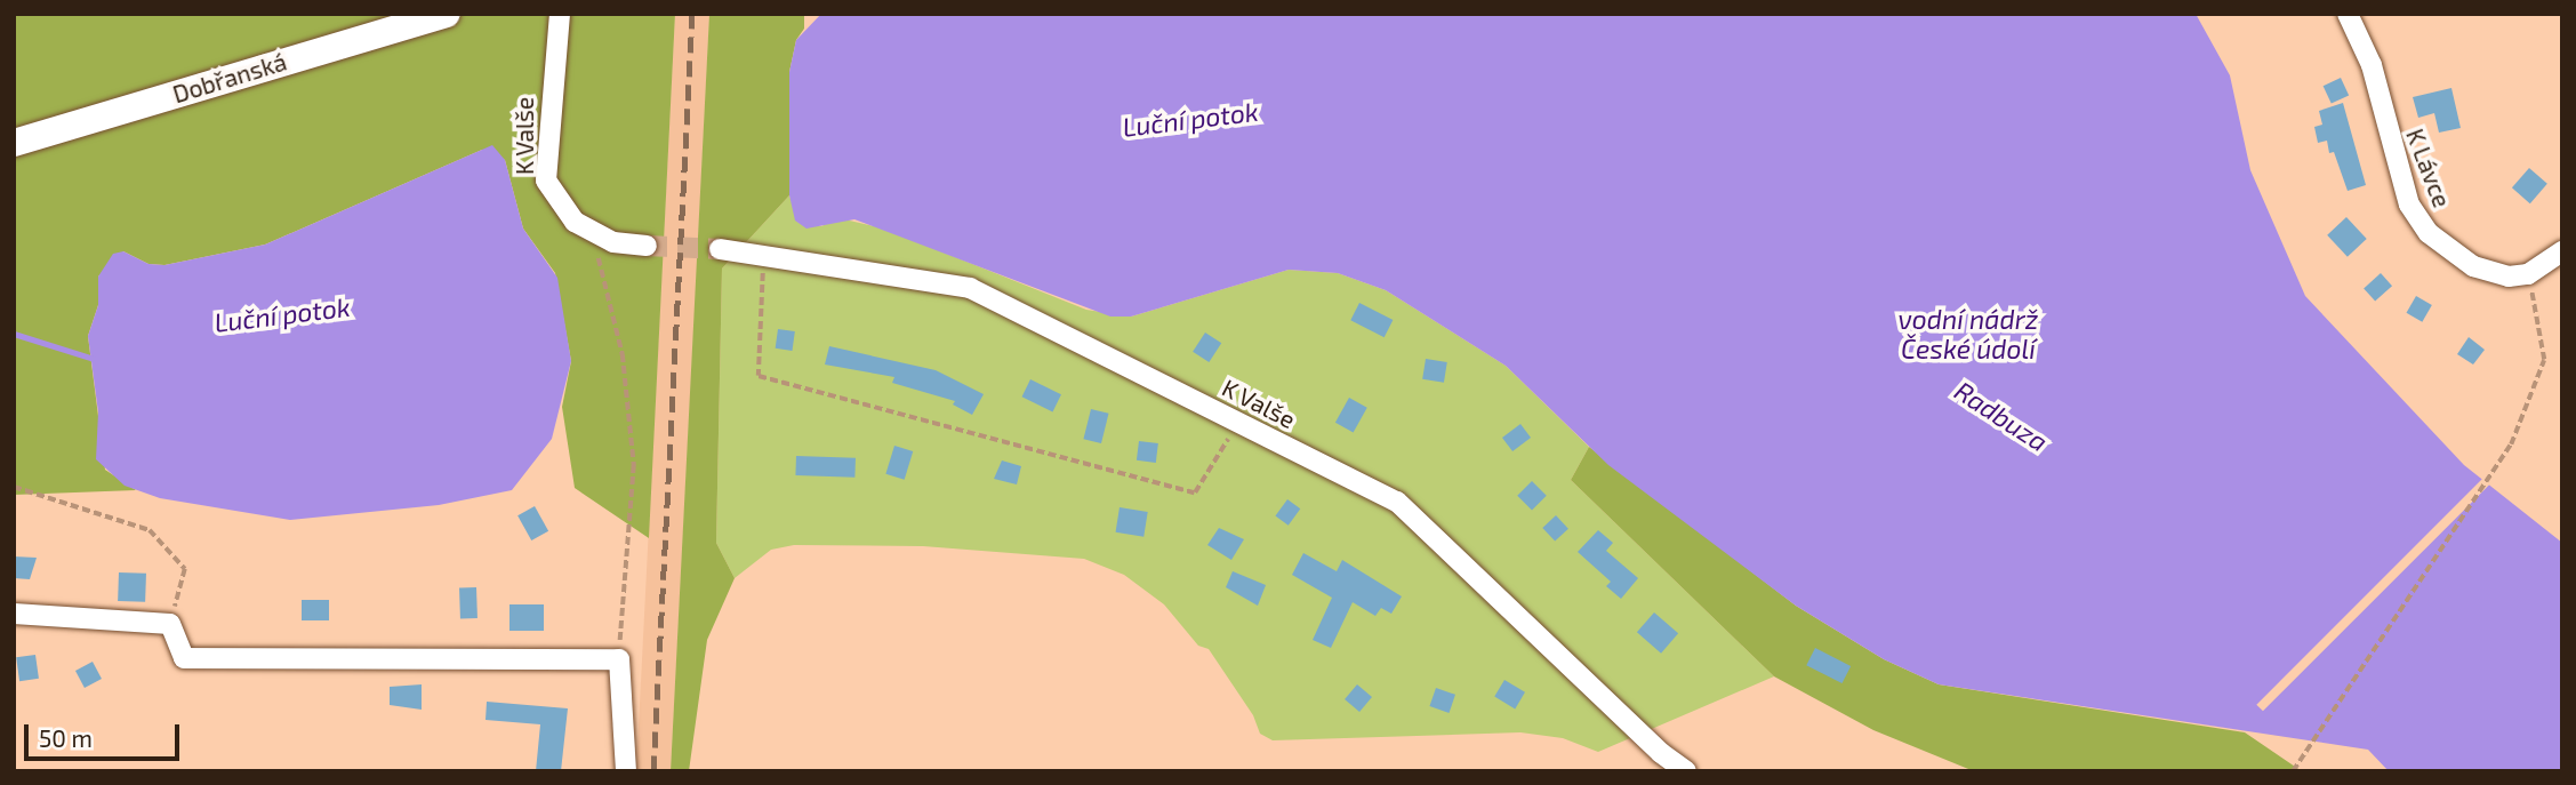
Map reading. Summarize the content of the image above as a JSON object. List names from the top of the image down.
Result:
{
  "streets": {
    "street": ["Dobřanská", "K Valše", "K Lávce"]
  },
  "water": ["Luční potok", "vodní nádrž České údolí", "Radbuza"],
  "scale_bar": "50 m"
}
